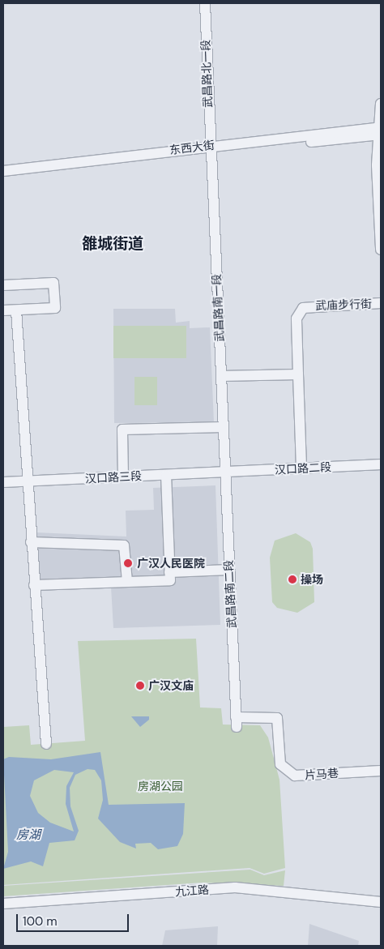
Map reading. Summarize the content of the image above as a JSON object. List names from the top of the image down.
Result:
{
  "streets": {
    "street": [
      "武昌路北一段",
      "东西大街",
      "武庙步行街",
      "武昌路南一段",
      "汉口路二段",
      "汉口路三段",
      "武昌路南二段",
      "片马巷",
      "九江路"
    ]
  },
  "crossings": [
    ["武昌路北一段", "东西大街"],
    ["武昌路北一段", "武昌路南一段"],
    ["东西大街", "武昌路南一段"],
    ["武庙步行街", "汉口路二段"],
    ["武昌路南一段", "汉口路二段"],
    ["武昌路南一段", "汉口路三段"],
    ["武昌路南一段", "武昌路南二段"],
    ["汉口路二段", "汉口路三段"],
    ["汉口路二段", "武昌路南二段"],
    ["汉口路三段", "武昌路南二段"],
    ["武昌路南二段", "片马巷"]
  ],
  "districts": ["雒城街道"],
  "water": ["房湖"],
  "parks": ["房湖公园"],
  "places": ["广汉人民医院", "操场", "广汉文庙"],
  "scale_bar": "100 m"
}
